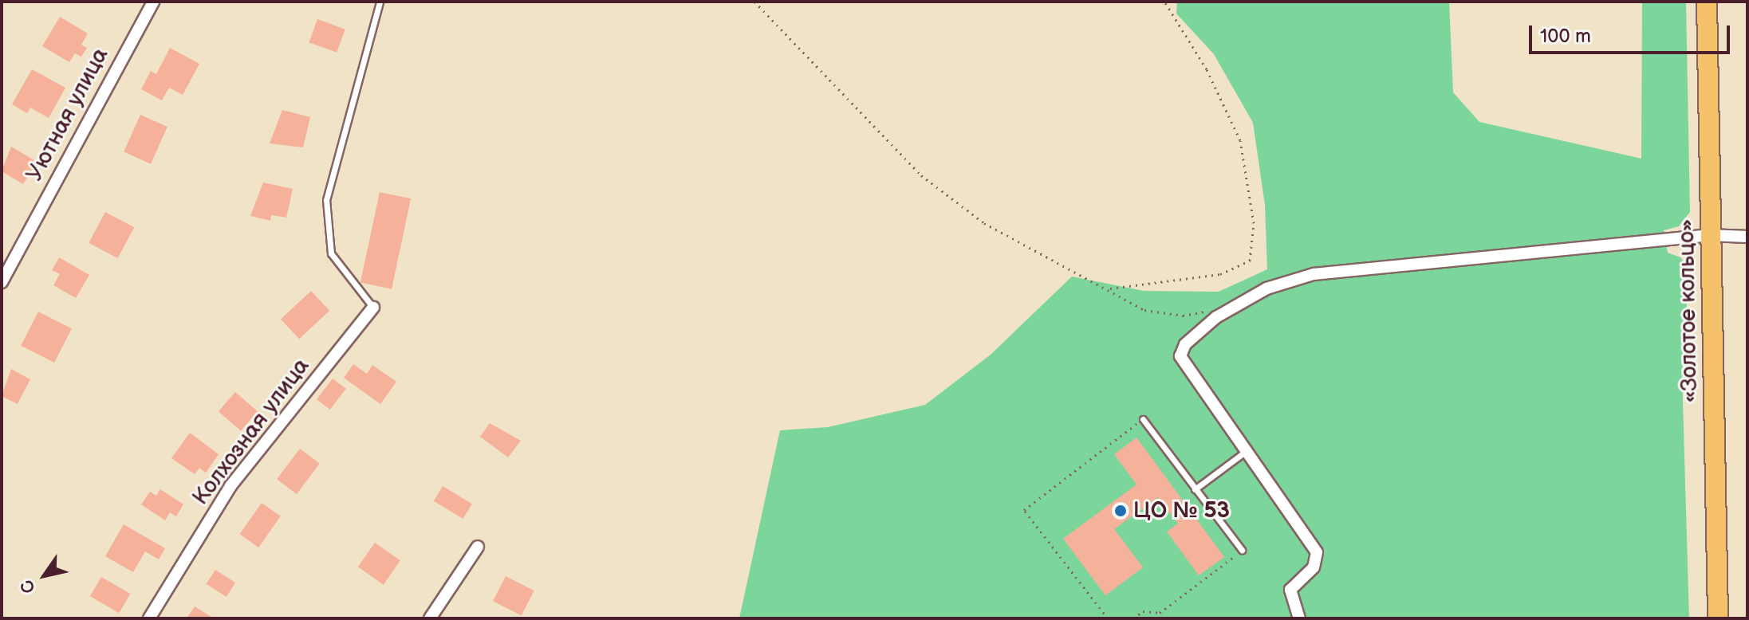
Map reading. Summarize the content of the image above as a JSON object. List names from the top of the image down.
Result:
{
  "streets": {
    "highway": ["«Золотое кольцо»"],
    "street": ["Уютная улица", "Колхозная улица"]
  },
  "places": ["ЦО № 53"],
  "scale_bar": "100 m",
  "north": "bottom left"
}
